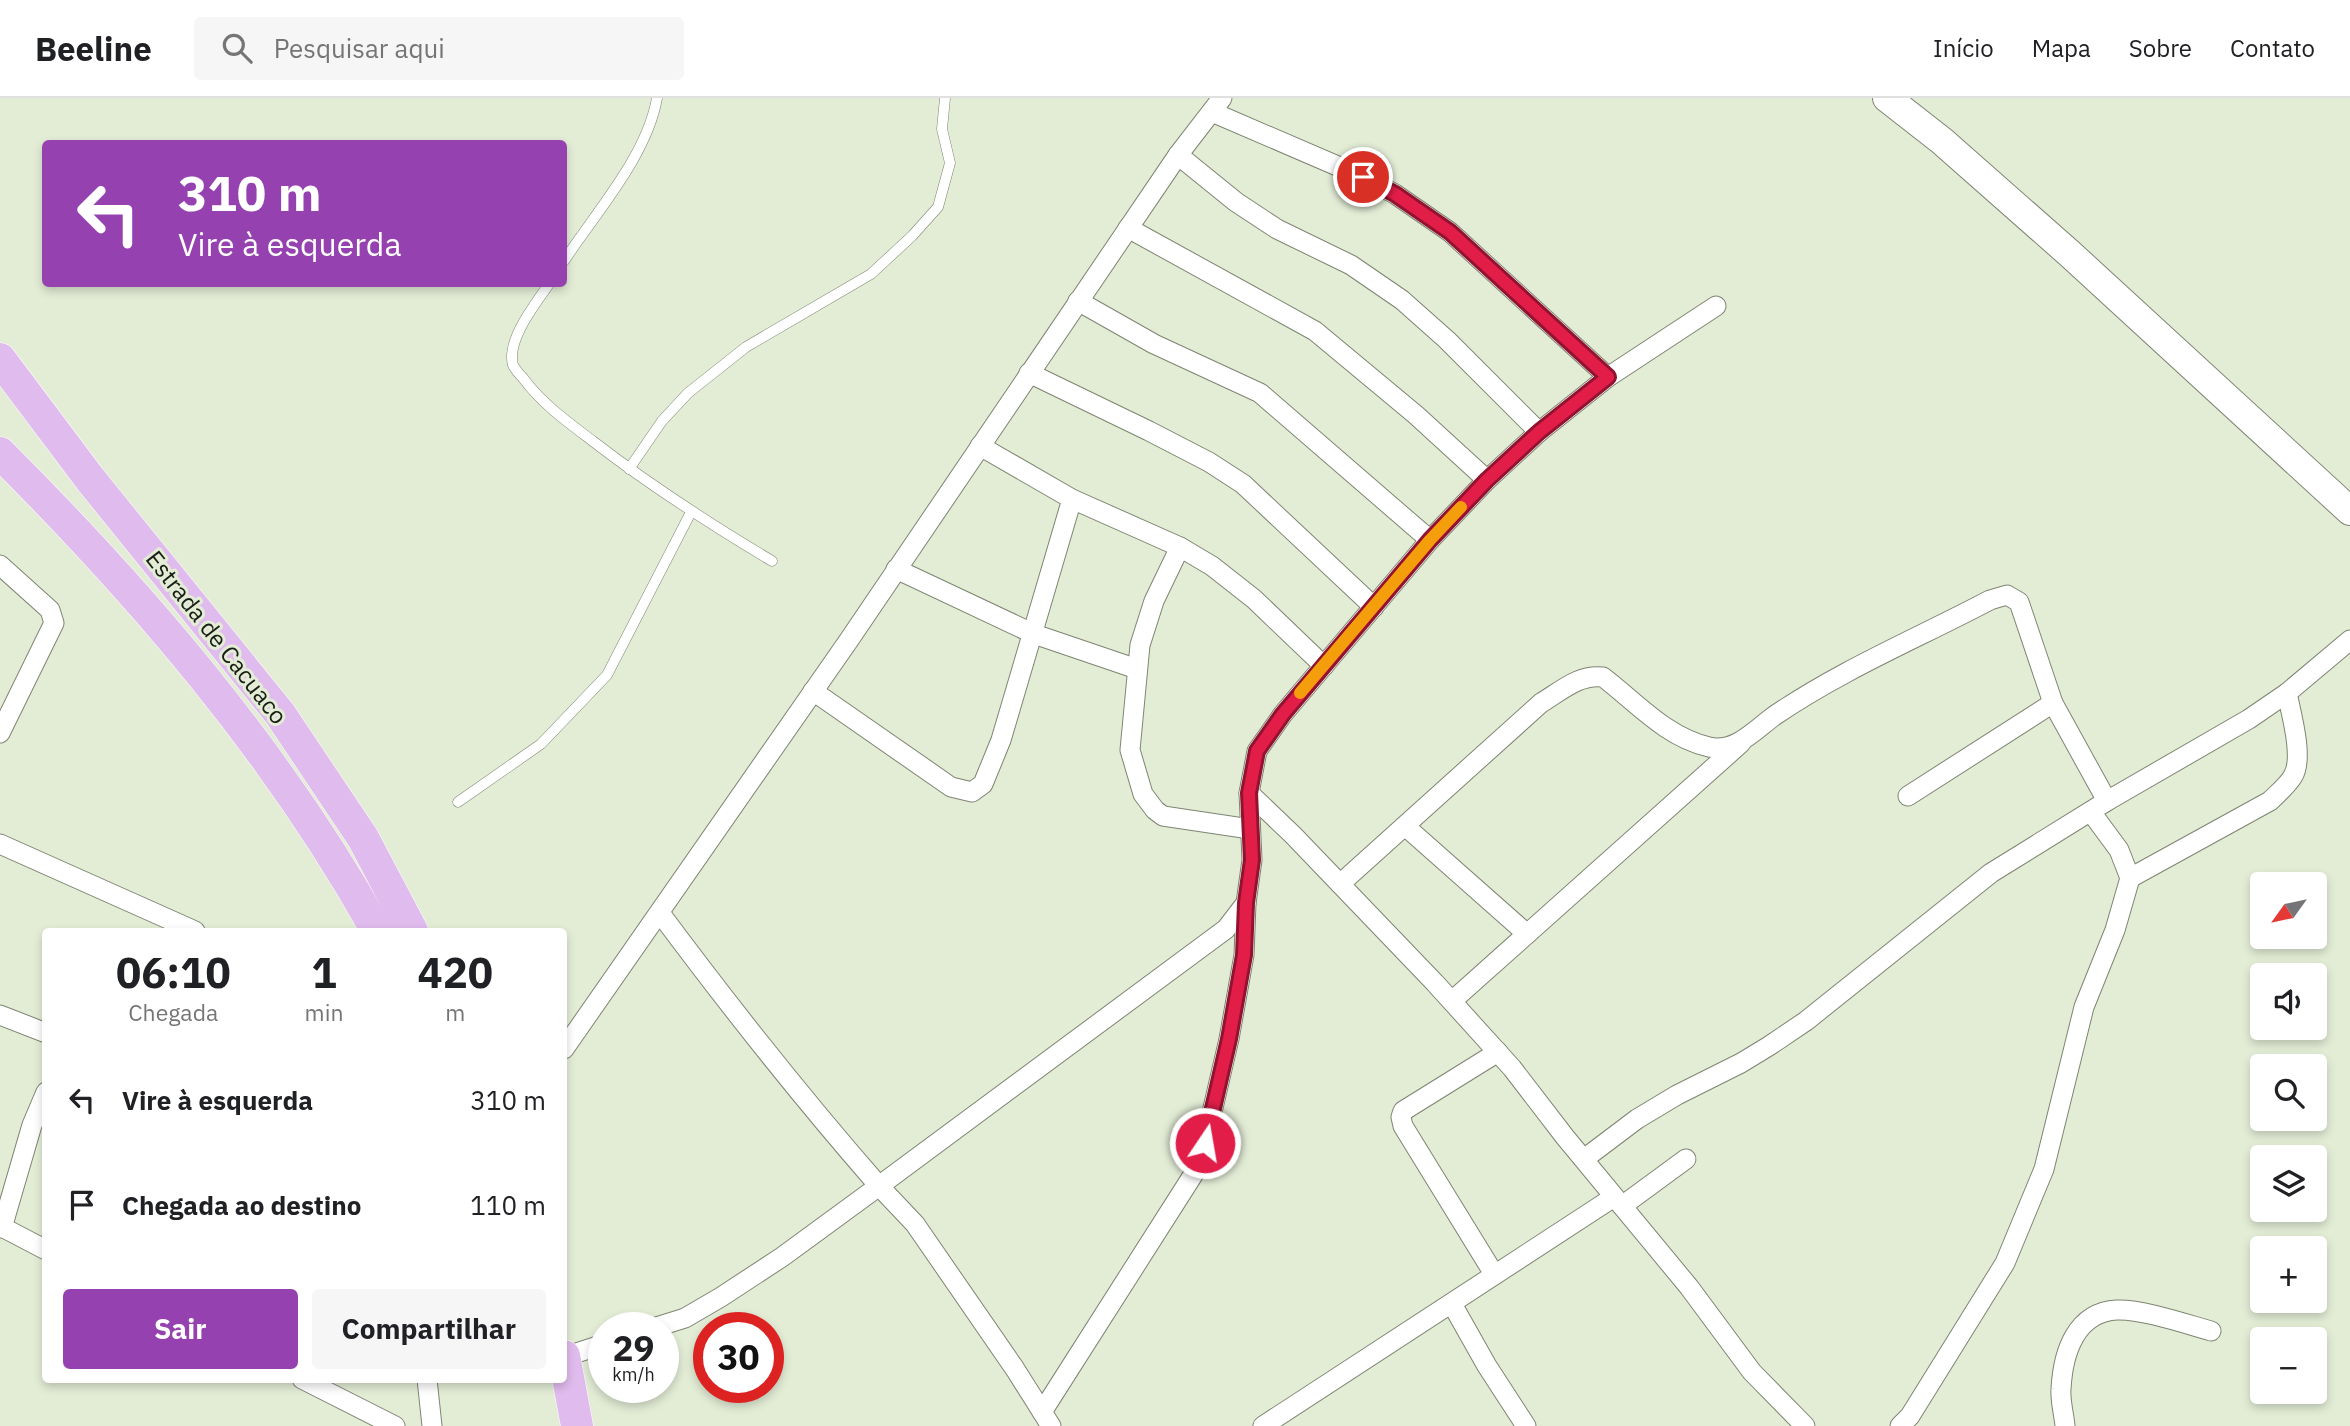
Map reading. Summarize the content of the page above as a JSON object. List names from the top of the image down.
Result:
{
  "streets": {
    "main road": ["Estrada de Cacuaco"]
  },
  "north": "bottom left",
  "page": {
    "header": "Beeline",
    "search": "Pesquisar aqui",
    "nav": [
      "Início",
      "Mapa",
      "Sobre",
      "Contato"
    ],
    "turn": ["310 m", "Vire à esquerda"],
    "map_buttons": ["+", "−"],
    "eta": [
      "06:10",
      "Chegada",
      "1",
      "min",
      "420",
      "m"
    ],
    "list": [
      {
        "name": "Vire à esquerda",
        "value": "310 m"
      },
      {
        "name": "Chegada ao destino",
        "value": "110 m"
      }
    ],
    "buttons": ["Sair", "Compartilhar"],
    "speed": "29 km/h",
    "limit": "30"
  }
}
